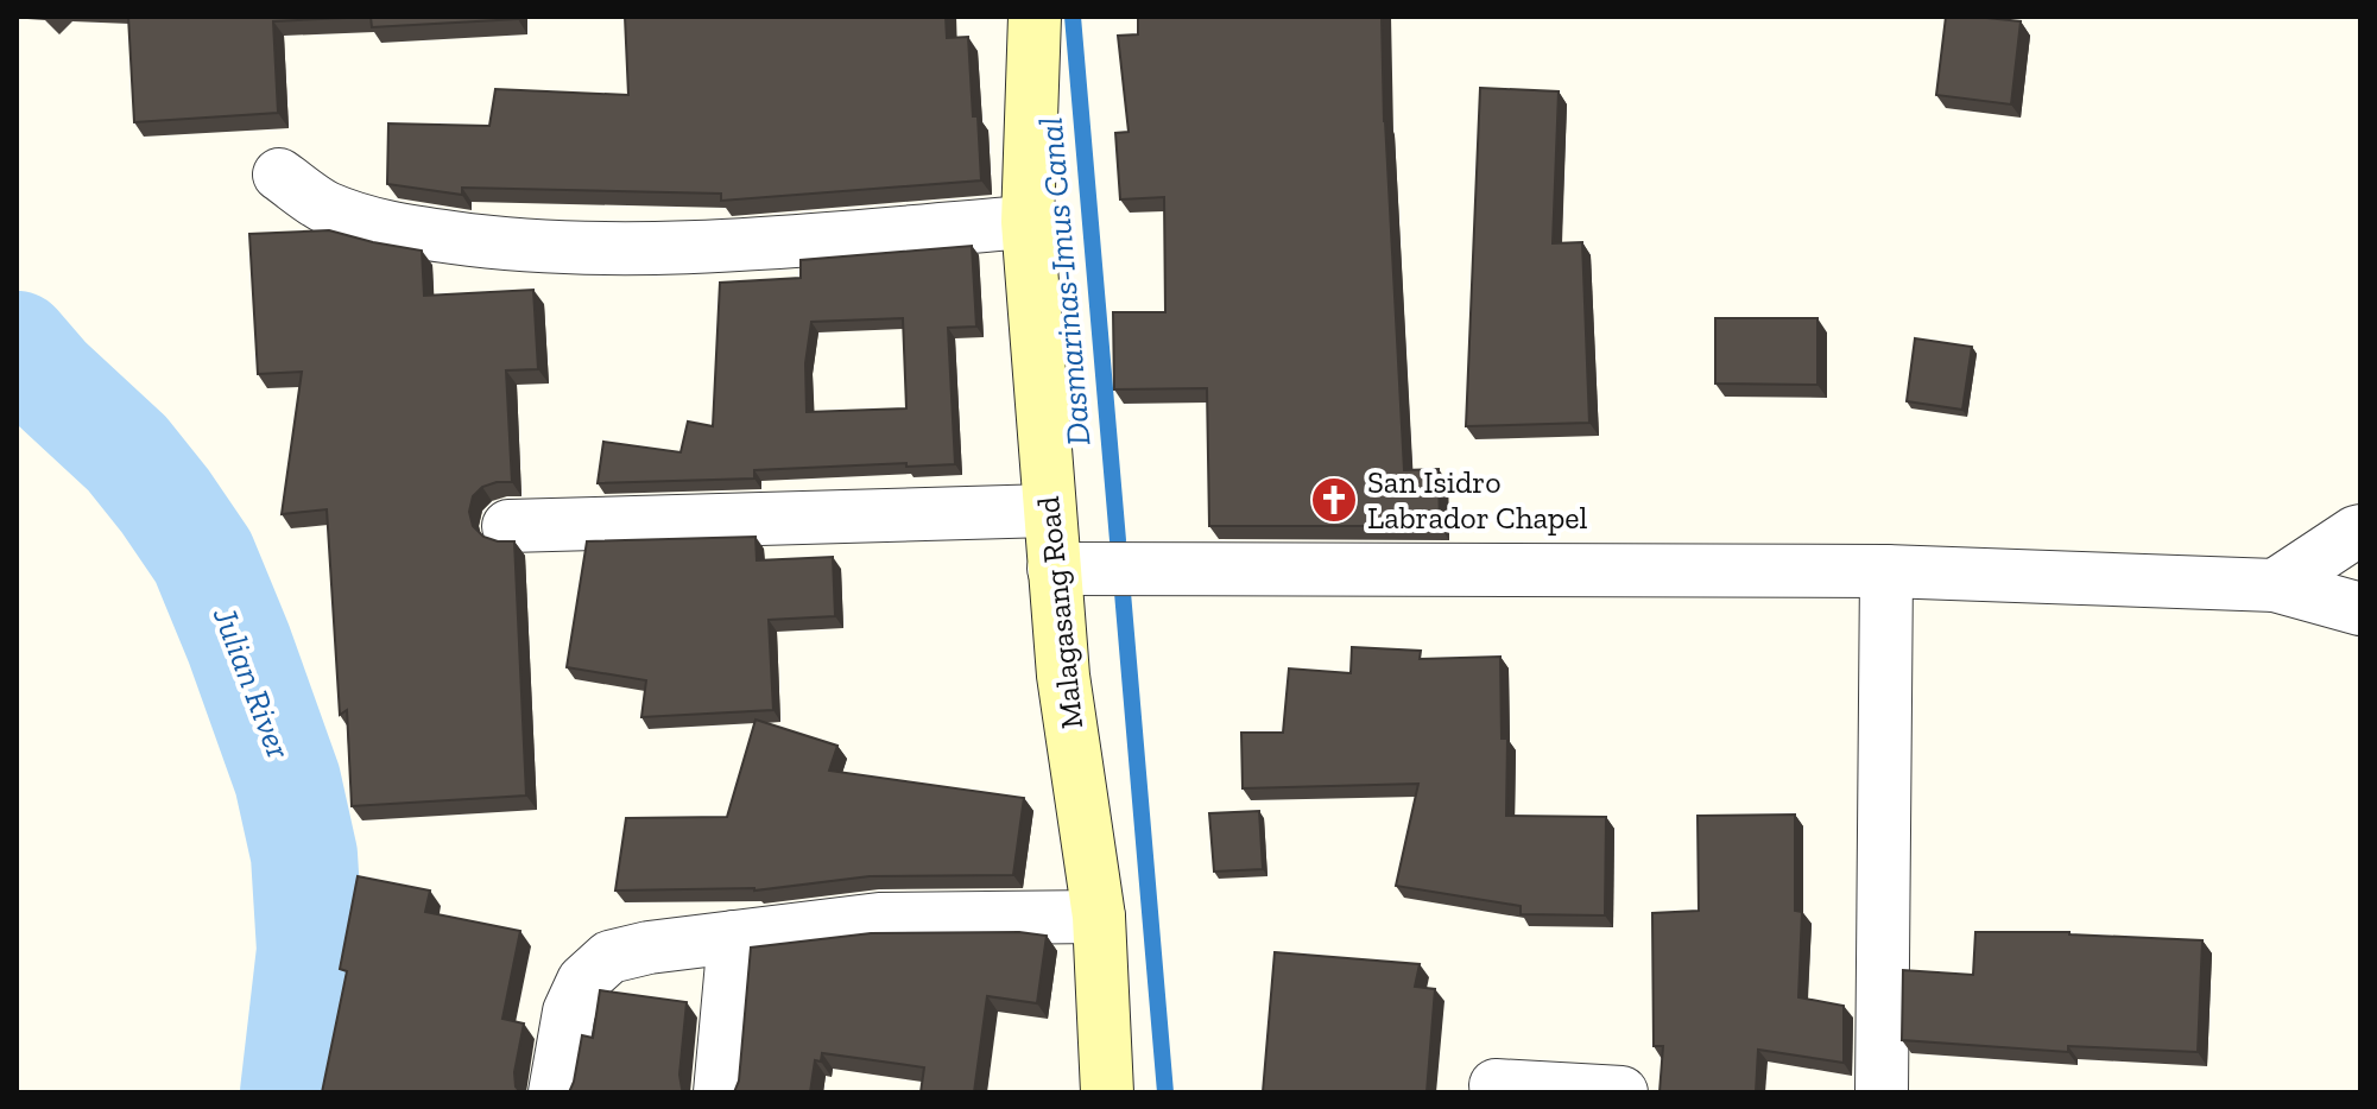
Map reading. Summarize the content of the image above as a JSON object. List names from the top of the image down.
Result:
{
  "streets": {
    "main road": ["Malagasang Road"]
  },
  "water": ["Dasmarinas-Imus Canal", "Julian River"],
  "places": {
    "church": ["San Isidro Labrador Chapel"]
  }
}
